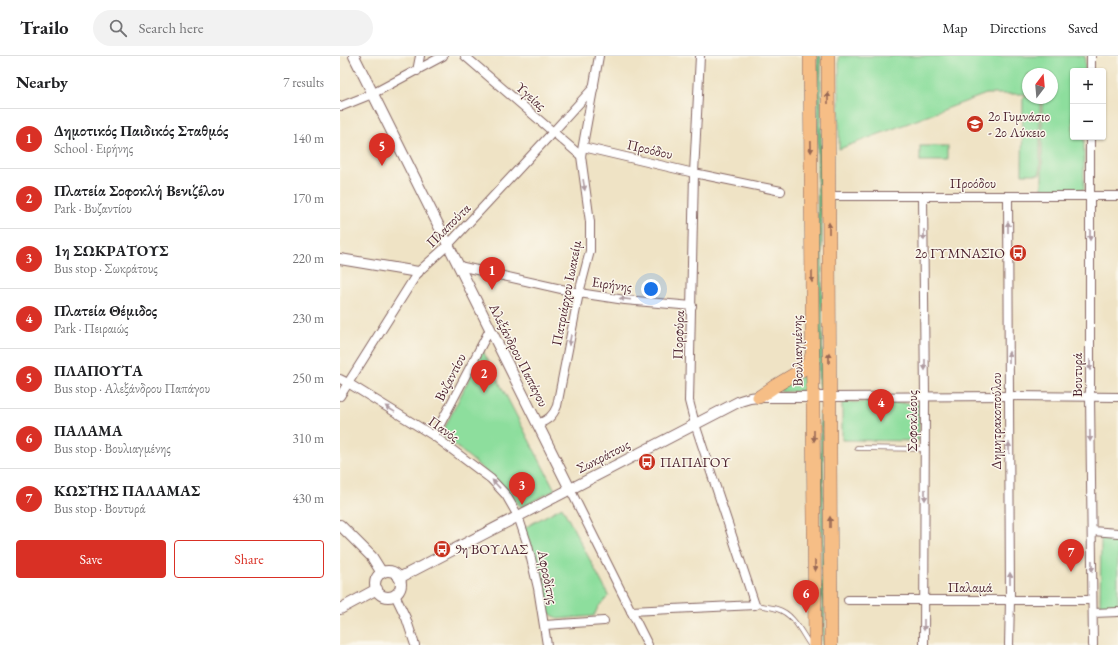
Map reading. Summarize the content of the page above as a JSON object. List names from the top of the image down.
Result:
{
  "streets": {
    "main road": ["Βουλιαγμένης"],
    "street": [
      "Υγείας",
      "Προόδου",
      "Πλαπούτα",
      "Ειρήνης",
      "Πατριάρχου Ιωακείμ",
      "Πορφύρα",
      "Αλεξάνδρου Παπάγου",
      "Βουτυρά",
      "Βυζαντίου",
      "Σοφοκλέους",
      "Δημητρακοπούλου",
      "Πανός",
      "Σωκράτους",
      "Αφροδίτης",
      "Παλαμά"
    ]
  },
  "crossings": [
    ["Υγείας", "Πλαπούτα"],
    ["Υγείας", "Πατριάρχου Ιωακείμ"],
    ["Προόδου", "Πατριάρχου Ιωακείμ"],
    ["Προόδου", "Πορφύρα"],
    ["Προόδου", "Βουτυρά"],
    ["Προόδου", "Σοφοκλέους"],
    ["Προόδου", "Δημητρακοπούλου"],
    ["Πλαπούτα", "Πατριάρχου Ιωακείμ"],
    ["Πλαπούτα", "Αλεξάνδρου Παπάγου"],
    ["Πλαπούτα", "Πανός"],
    ["Ειρήνης", "Πατριάρχου Ιωακείμ"],
    ["Ειρήνης", "Πορφύρα"],
    ["Ειρήνης", "Αλεξάνδρου Παπάγου"],
    ["Πατριάρχου Ιωακείμ", "Αλεξάνδρου Παπάγου"],
    ["Πορφύρα", "Σωκράτους"],
    ["Βουλιαγμένης", "Σωκράτους"],
    ["Αλεξάνδρου Παπάγου", "Βυζαντίου"],
    ["Αλεξάνδρου Παπάγου", "Σωκράτους"],
    ["Βουτυρά", "Παλαμά"],
    ["Βυζαντίου", "Πανός"],
    ["Σοφοκλέους", "Παλαμά"],
    ["Δημητρακοπούλου", "Παλαμά"],
    ["Πανός", "Σωκράτους"],
    ["Πανός", "Αφροδίτης"],
    ["Σωκράτους", "Αφροδίτης"]
  ],
  "one_way": [
    "Ειρήνης",
    "Πατριάρχου Ιωακείμ",
    "Βουτυρά",
    "Σοφοκλέους",
    "Δημητρακοπούλου",
    "Πανός"
  ],
  "places": {
    "school or university": ["2ο Γυμνάσιο - 2ο Λύκειο"],
    "bus stop": ["2ο ΓΥΜΝΑΣΙΟ", "ΠΑΠΑΓΟΥ", "9η ΒΟΥΛΑΣ"]
  },
  "north": "top",
  "page": {
    "header": "Trailo",
    "search": "Search here",
    "nav": ["Map", "Directions", "Saved"],
    "heading": ["Nearby", "7 results"],
    "map_buttons": ["+", "−"],
    "list": [
      {
        "mark": "1",
        "name": "Δημοτικός Παιδικός Σταθμός",
        "note": "School · Ειρήνης",
        "value": "140 m"
      },
      {
        "mark": "2",
        "name": "Πλατεία Σοφοκλή Βενιζέλου",
        "note": "Park · Βυζαντίου",
        "value": "170 m"
      },
      {
        "mark": "3",
        "name": "1η ΣΩΚΡΑΤΟΥΣ",
        "note": "Bus stop · Σωκράτους",
        "value": "220 m"
      },
      {
        "mark": "4",
        "name": "Πλατεία Θέμιδος",
        "note": "Park · Πειραιώς",
        "value": "230 m"
      },
      {
        "mark": "5",
        "name": "ΠΛΑΠΟΥΤΑ",
        "note": "Bus stop · Αλεξάνδρου Παπάγου",
        "value": "250 m"
      },
      {
        "mark": "6",
        "name": "ΠΑΛΑΜΑ",
        "note": "Bus stop · Βουλιαγμένης",
        "value": "310 m"
      },
      {
        "mark": "7",
        "name": "ΚΩΣΤΗΣ ΠΑΛΑΜΑΣ",
        "note": "Bus stop · Βουτυρά",
        "value": "430 m"
      }
    ],
    "pins": [
      "5",
      "1",
      "2",
      "4",
      "3",
      "7",
      "6"
    ],
    "buttons": ["Save", "Share"]
  }
}
